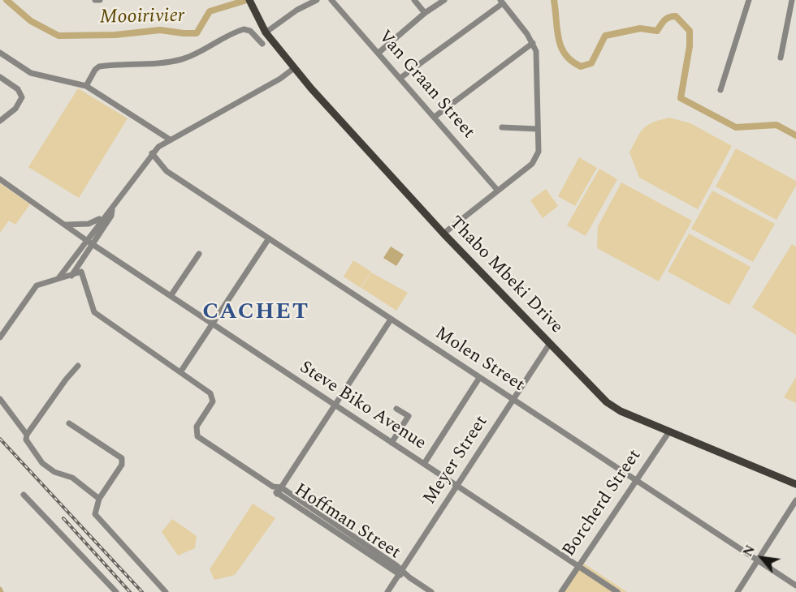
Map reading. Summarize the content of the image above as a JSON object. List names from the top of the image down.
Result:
{
  "streets": {
    "main road": ["Thabo Mbeki Drive"],
    "street": [
      "Van Graan Street",
      "Molen Street",
      "Steve Biko Avenue",
      "Meyer Street",
      "Borcherd Street",
      "Hoffman Street"
    ]
  },
  "crossings": [
    ["Thabo Mbeki Drive", "Meyer Street"],
    ["Thabo Mbeki Drive", "Borcherd Street"],
    ["Molen Street", "Meyer Street"],
    ["Molen Street", "Borcherd Street"],
    ["Steve Biko Avenue", "Meyer Street"],
    ["Steve Biko Avenue", "Borcherd Street"],
    ["Meyer Street", "Hoffman Street"]
  ],
  "districts": ["CACHET"],
  "water": ["Mooirivier"],
  "north": "top left"
}
